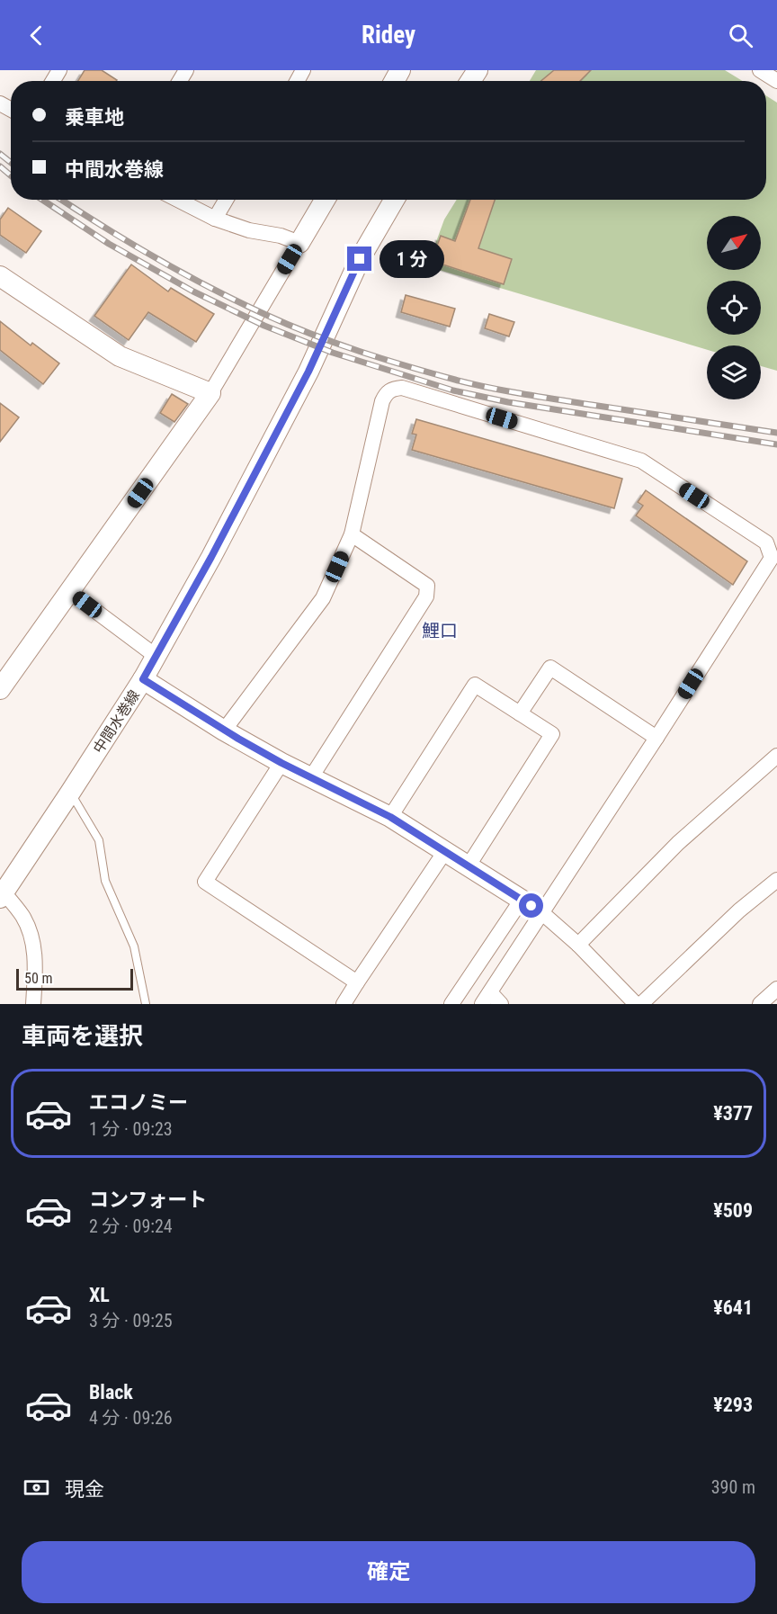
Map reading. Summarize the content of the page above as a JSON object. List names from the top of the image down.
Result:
{
  "streets": {
    "street": ["中間水巻線"]
  },
  "districts": ["鯉口"],
  "scale_bar": "50 m",
  "north": "top right",
  "page": {
    "header": "Ridey",
    "banner": ["乗車地", "中間水巻線"],
    "bubble": "1 分",
    "scale": "50 m",
    "heading": "車両を選択",
    "list": [
      {
        "name": "エコノミー",
        "note": "1 分 · 09:23",
        "value": "¥377"
      },
      {
        "name": "コンフォート",
        "note": "2 分 · 09:24",
        "value": "¥509"
      },
      {
        "name": "XL",
        "note": "3 分 · 09:25",
        "value": "¥641"
      },
      {
        "name": "Black",
        "note": "4 分 · 09:26",
        "value": "¥293"
      }
    ],
    "pay": ["現金", "390 m"],
    "buttons": "確定"
  }
}
